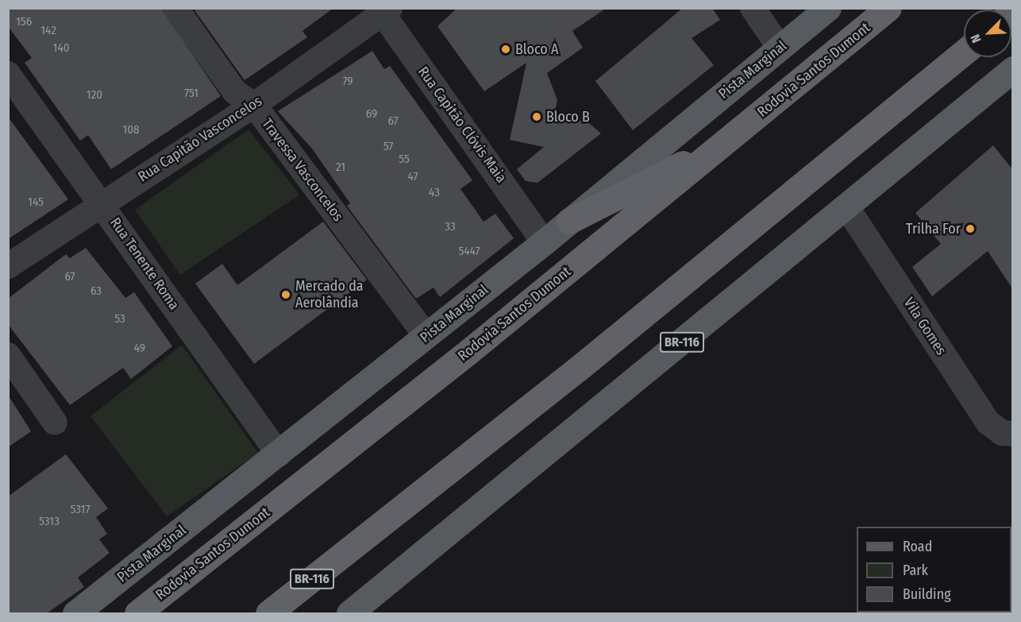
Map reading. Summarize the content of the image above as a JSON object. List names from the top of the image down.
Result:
{
  "streets": {
    "highway": ["Rodovia Santos Dumont", "BR-116"],
    "main road": ["Pista Marginal"],
    "street": [
      "Rua Capitão Clóvis Maia",
      "Rua Capitão Vasconcelos",
      "Travessa Vasconcelos",
      "Rua Tenente Roma",
      "Vila Gomes"
    ]
  },
  "crossings": [
    ["Pista Marginal", "Rua Capitão Clóvis Maia"],
    ["Pista Marginal", "Travessa Vasconcelos"],
    ["Pista Marginal", "Rua Tenente Roma"],
    ["Rua Capitão Clóvis Maia", "Rua Capitão Vasconcelos"],
    ["Rua Capitão Vasconcelos", "Travessa Vasconcelos"],
    ["Rua Capitão Vasconcelos", "Rua Tenente Roma"],
    ["Vila Gomes", "BR-116"]
  ],
  "places": [
    "Bloco A",
    "Bloco B",
    "Trilha For",
    "Mercado da Aerolândia"
  ],
  "house_numbers": [
    "156",
    "142",
    "140",
    "79",
    "751",
    "120",
    "69",
    "67",
    "108",
    "57",
    "55",
    "21",
    "47",
    "43",
    "145",
    "33",
    "5447",
    "67",
    "63",
    "53",
    "49",
    "5317",
    "5313"
  ],
  "legend": ["Road", "Park", "Building"],
  "north": "bottom left"
}
